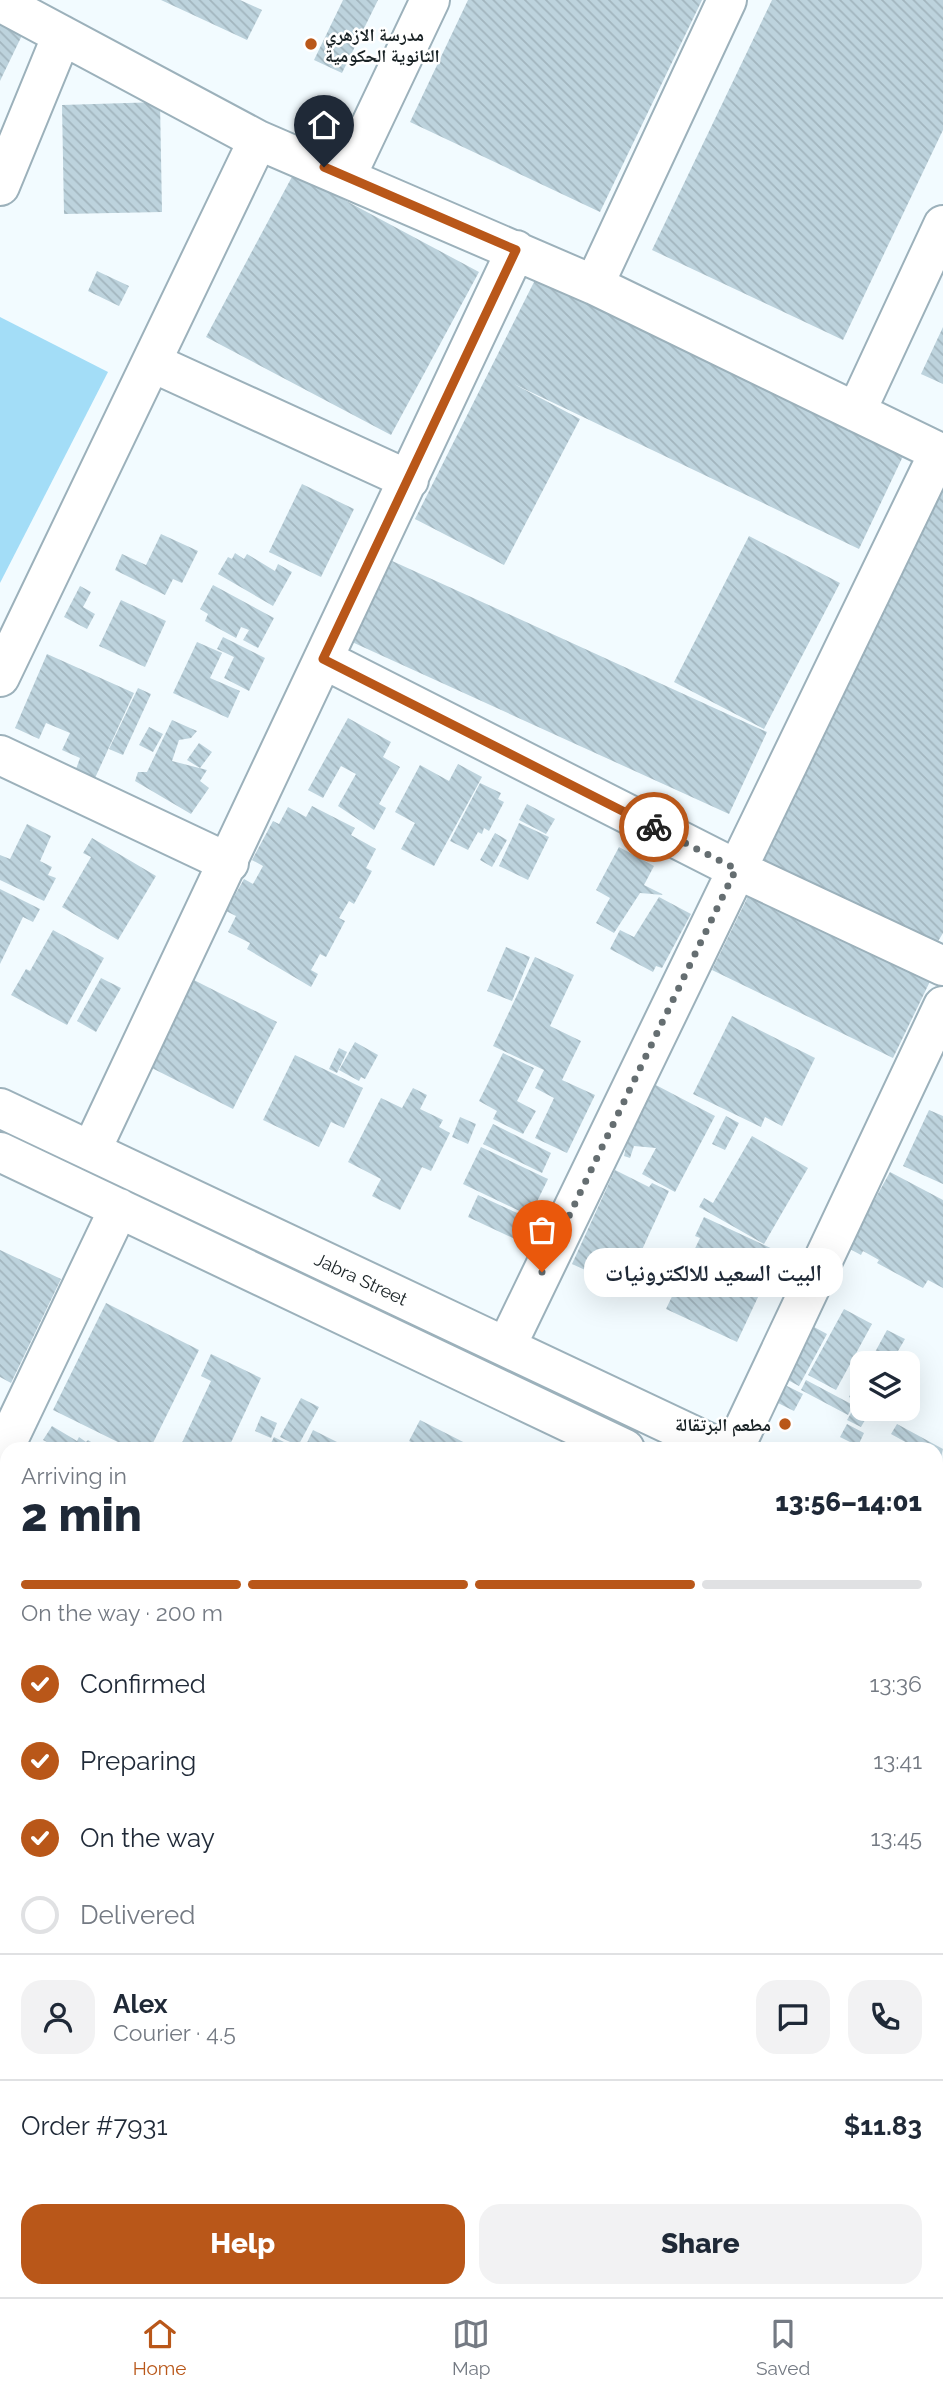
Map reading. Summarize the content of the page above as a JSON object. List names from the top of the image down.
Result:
{
  "streets": {
    "street": ["Jabra Street"]
  },
  "places": ["مدرسة الازهري الثانوية الحكومية", "البيت السعيد للالكترونيات", "مطعم البرتقالة"],
  "page": {
    "bubble": "البيت السعيد للالكترونيات",
    "heading": ["2 min", "Arriving in", "13:56–14:01"],
    "panel": [
      "Alex",
      "Courier · 4.5",
      "Order #7931",
      "$11.83"
    ],
    "bar": "On the way · 200 m",
    "list": [
      ["Confirmed", "13:36"],
      ["Preparing", "13:41"],
      ["On the way", "13:45"],
      "Delivered"
    ],
    "buttons": ["Help", "Share"],
    "tabs": ["Home", "Map", "Saved"]
  }
}
